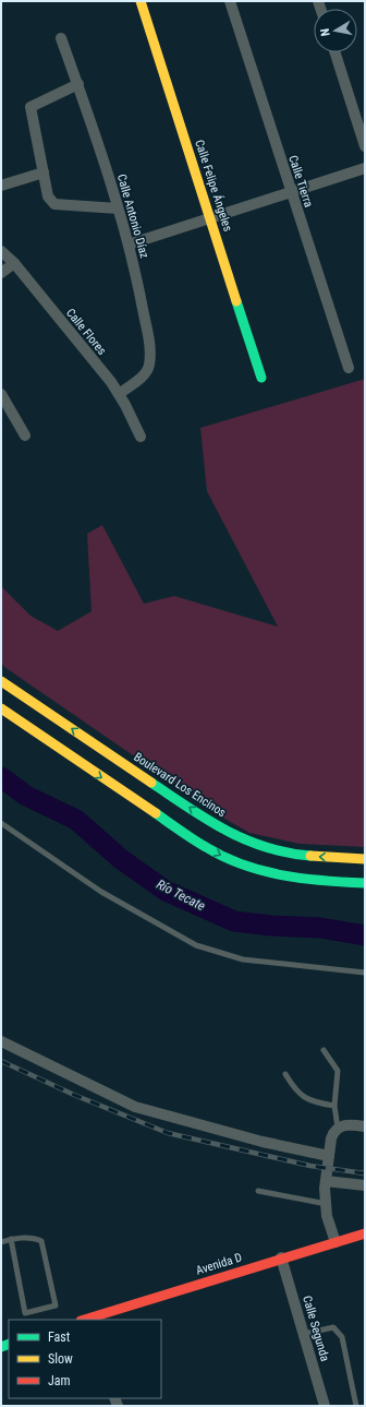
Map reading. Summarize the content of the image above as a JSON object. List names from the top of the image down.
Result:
{
  "streets": {
    "main road": ["Calle Felipe Ángeles", "Boulevard Los Encinos", "Avenida D"],
    "street": [
      "Calle Tierra",
      "Calle Antonio Díaz",
      "Calle Flores",
      "Calle Segunda"
    ]
  },
  "crossings": [
    ["Calle Antonio Díaz", "Calle Flores"],
    ["Avenida D", "Calle Segunda"]
  ],
  "water": ["Río Tecate"],
  "legend": ["Fast", "Slow", "Jam"],
  "north": "left"
}
